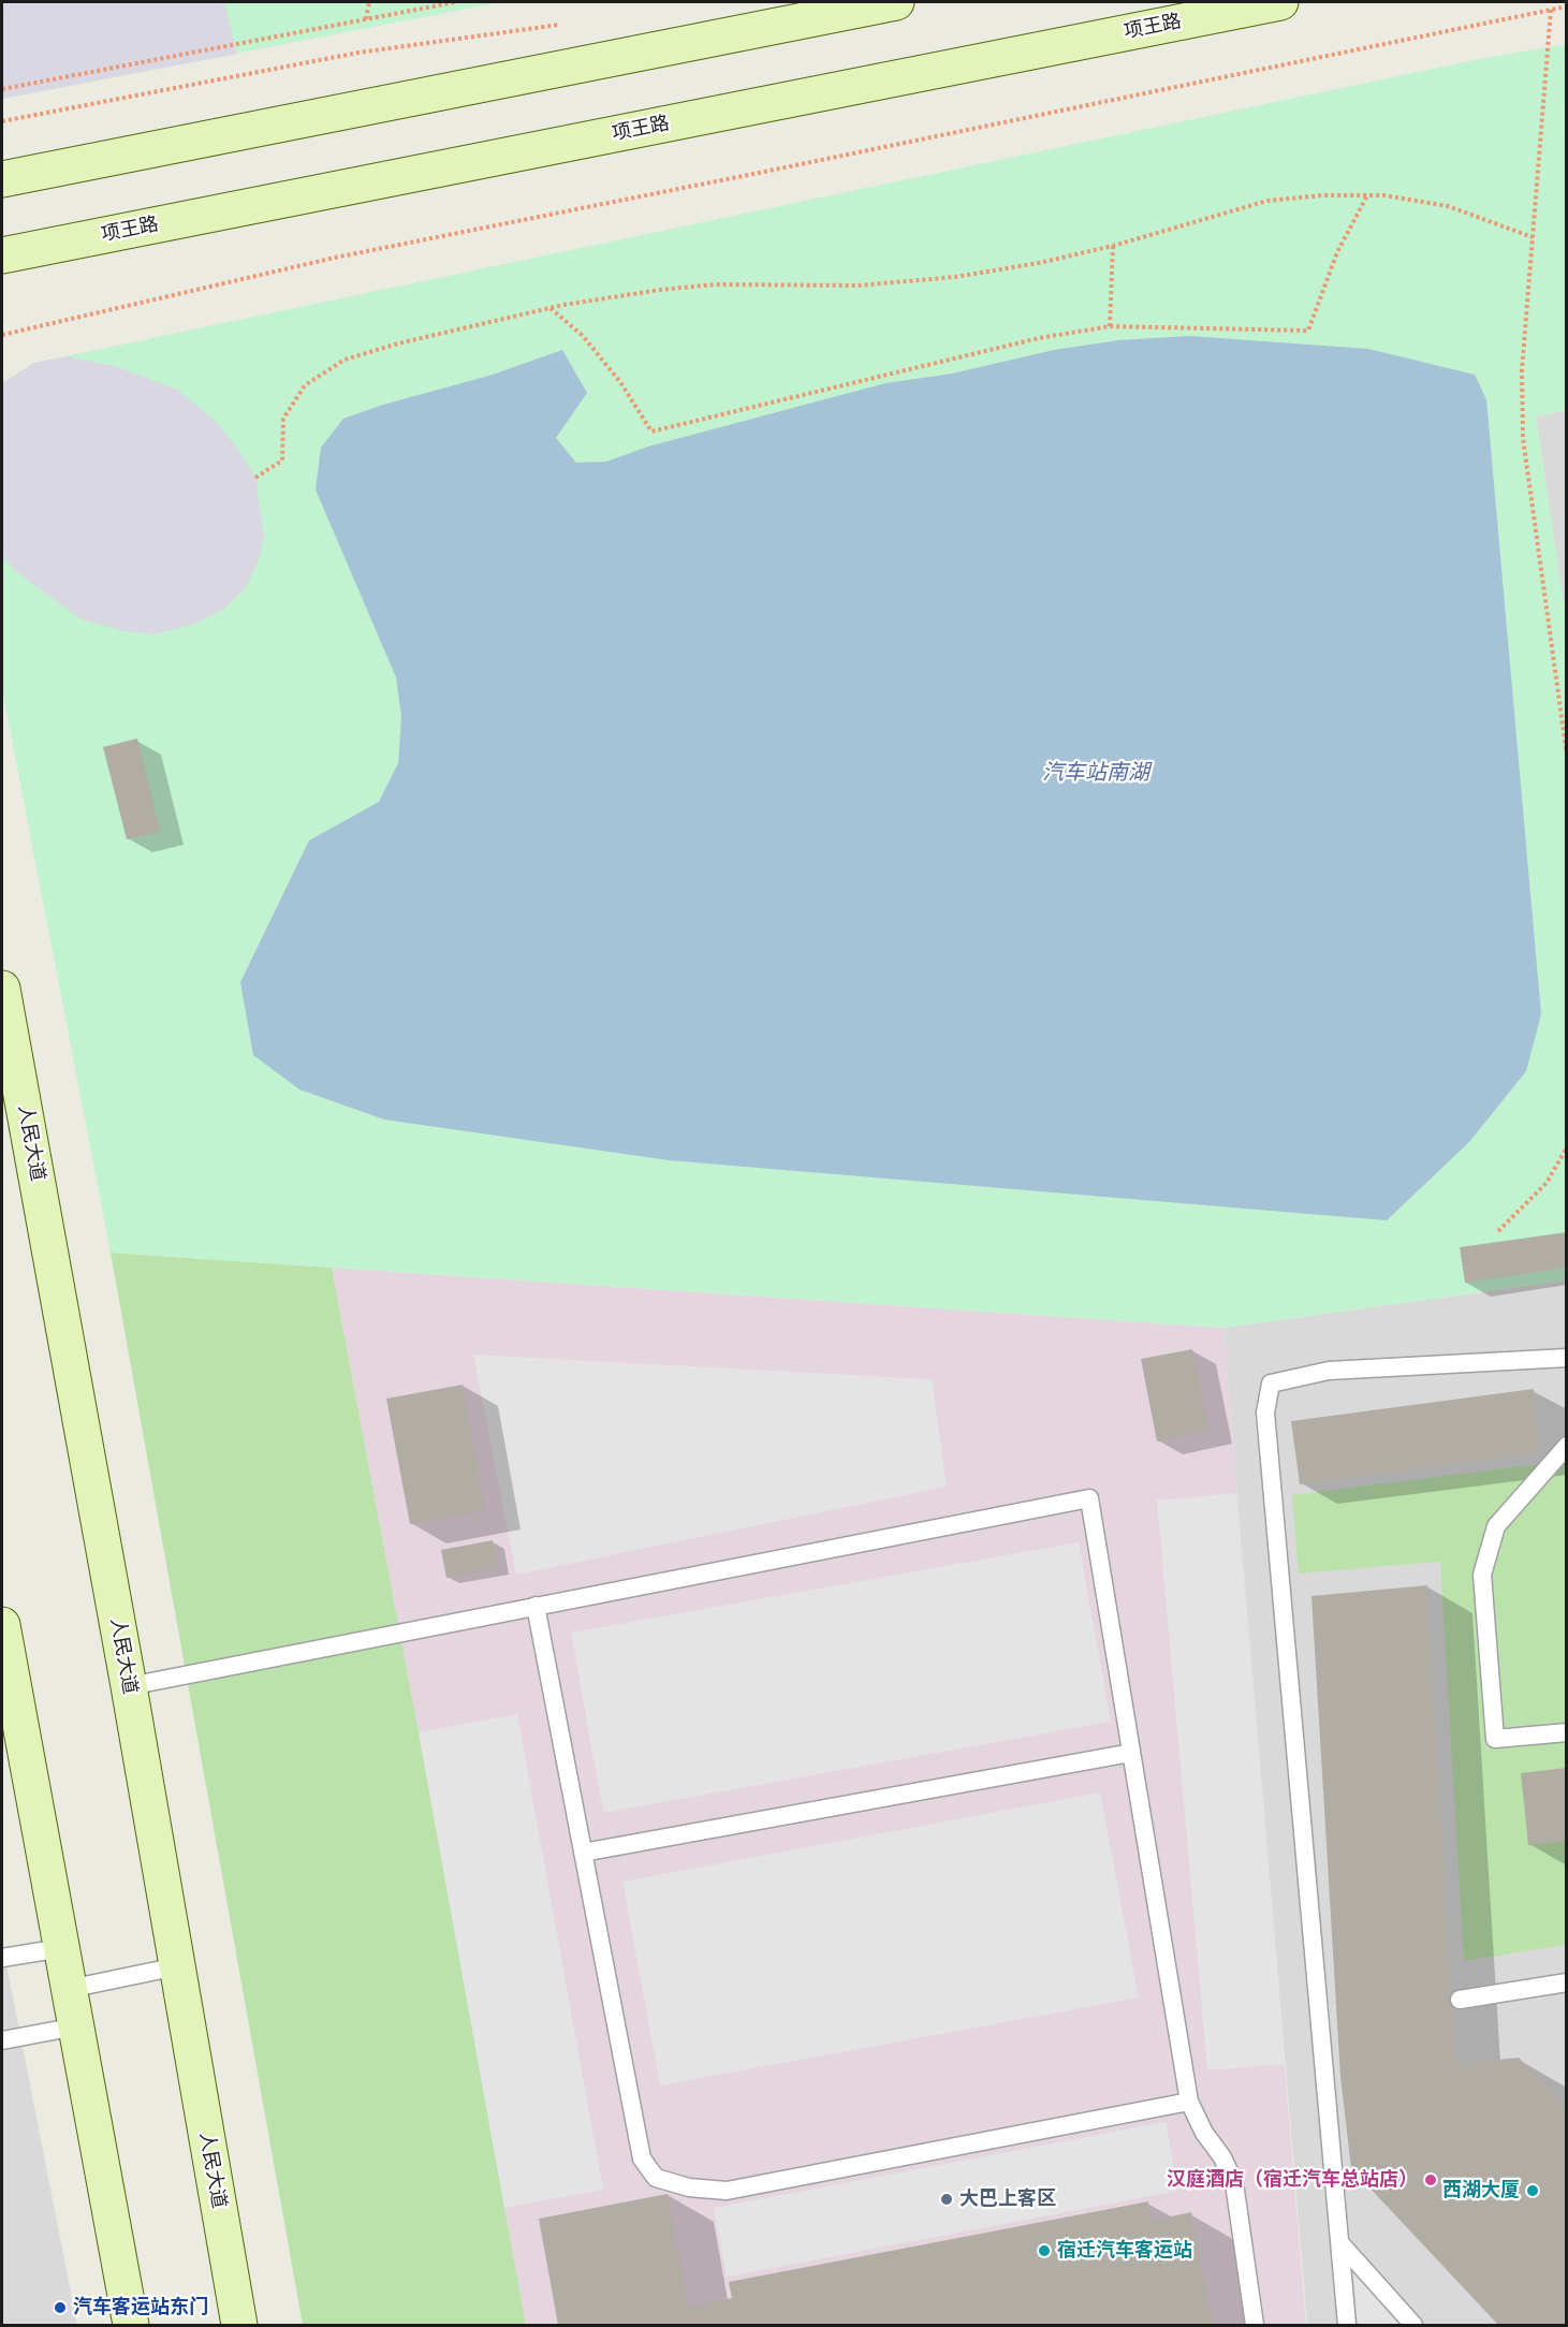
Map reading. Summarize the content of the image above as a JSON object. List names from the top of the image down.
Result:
{
  "streets": {
    "main road": ["项王路", "人民大道"]
  },
  "water": ["汽车站南湖"],
  "places": [
    "汉庭酒店（宿迁汽车总站店）",
    "西湖大厦",
    "大巴上客区",
    "宿迁汽车客运站",
    "汽车客运站东门"
  ]
}
